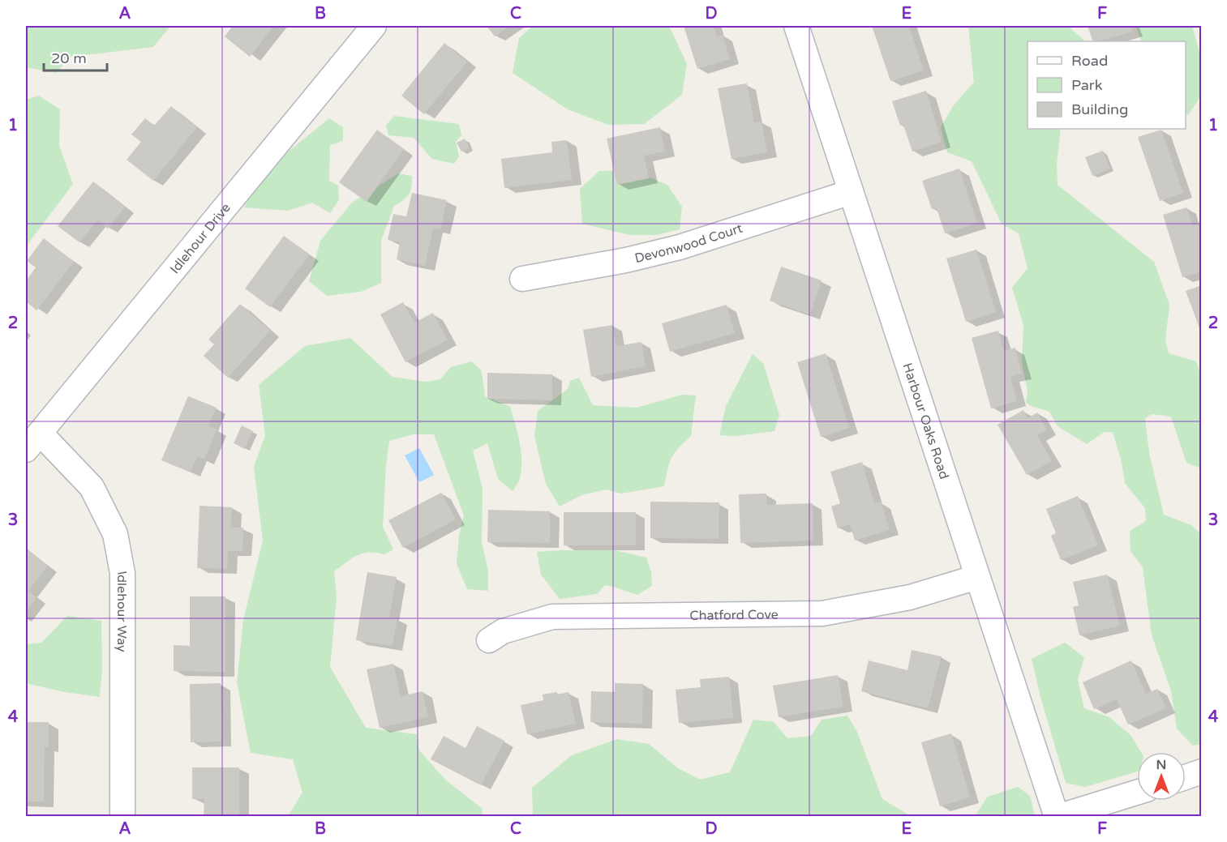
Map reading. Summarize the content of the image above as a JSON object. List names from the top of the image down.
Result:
{
  "streets": {
    "street": [
      "Idlehour Drive",
      "Devonwood Court",
      "Harbour Oaks Road",
      "Idlehour Way",
      "Chatford Cove"
    ]
  },
  "crossings": [
    ["Idlehour Drive", "Idlehour Way"],
    ["Devonwood Court", "Harbour Oaks Road"],
    ["Harbour Oaks Road", "Chatford Cove"]
  ],
  "legend": ["Road", "Park", "Building"],
  "scale_bar": "20 m",
  "north": "top",
  "grid": {
    "columns": [
      "A",
      "B",
      "C",
      "D",
      "E",
      "F"
    ],
    "rows": [
      "1",
      "2",
      "3",
      "4"
    ]
  }
}
